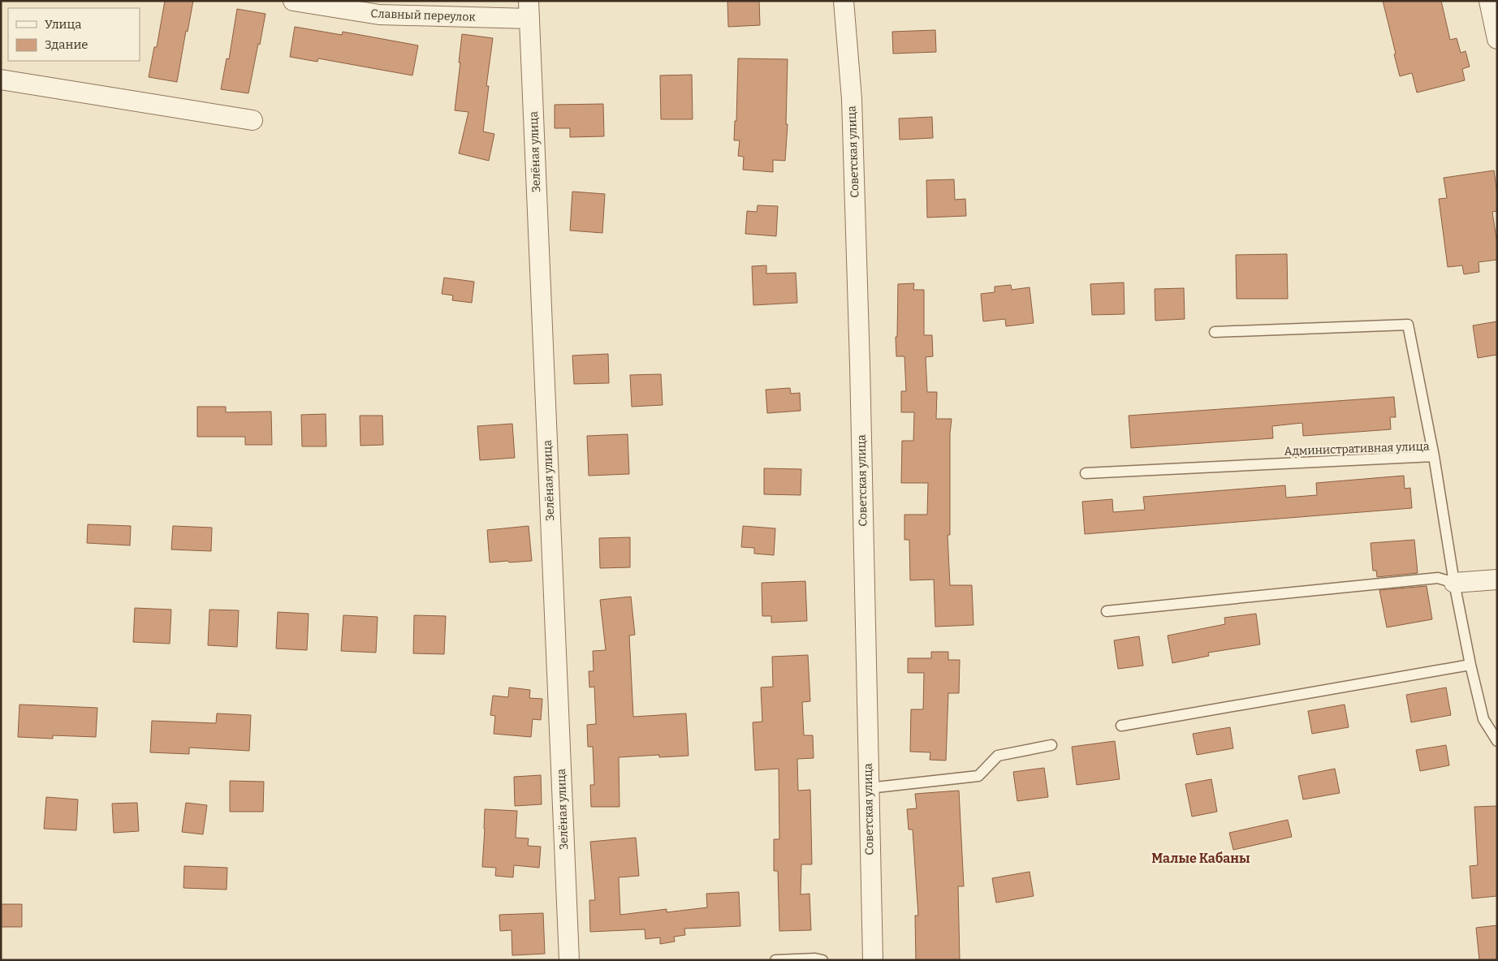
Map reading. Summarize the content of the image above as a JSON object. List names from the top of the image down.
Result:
{
  "streets": {
    "street": ["Славный переулок", "Зелёная улица", "Советская улица"],
    "lane": ["Административная улица"]
  },
  "crossings": [
    ["Славный переулок", "Зелёная улица"]
  ],
  "districts": ["Малые Кабаны"],
  "legend": ["Улица", "Здание"]
}
